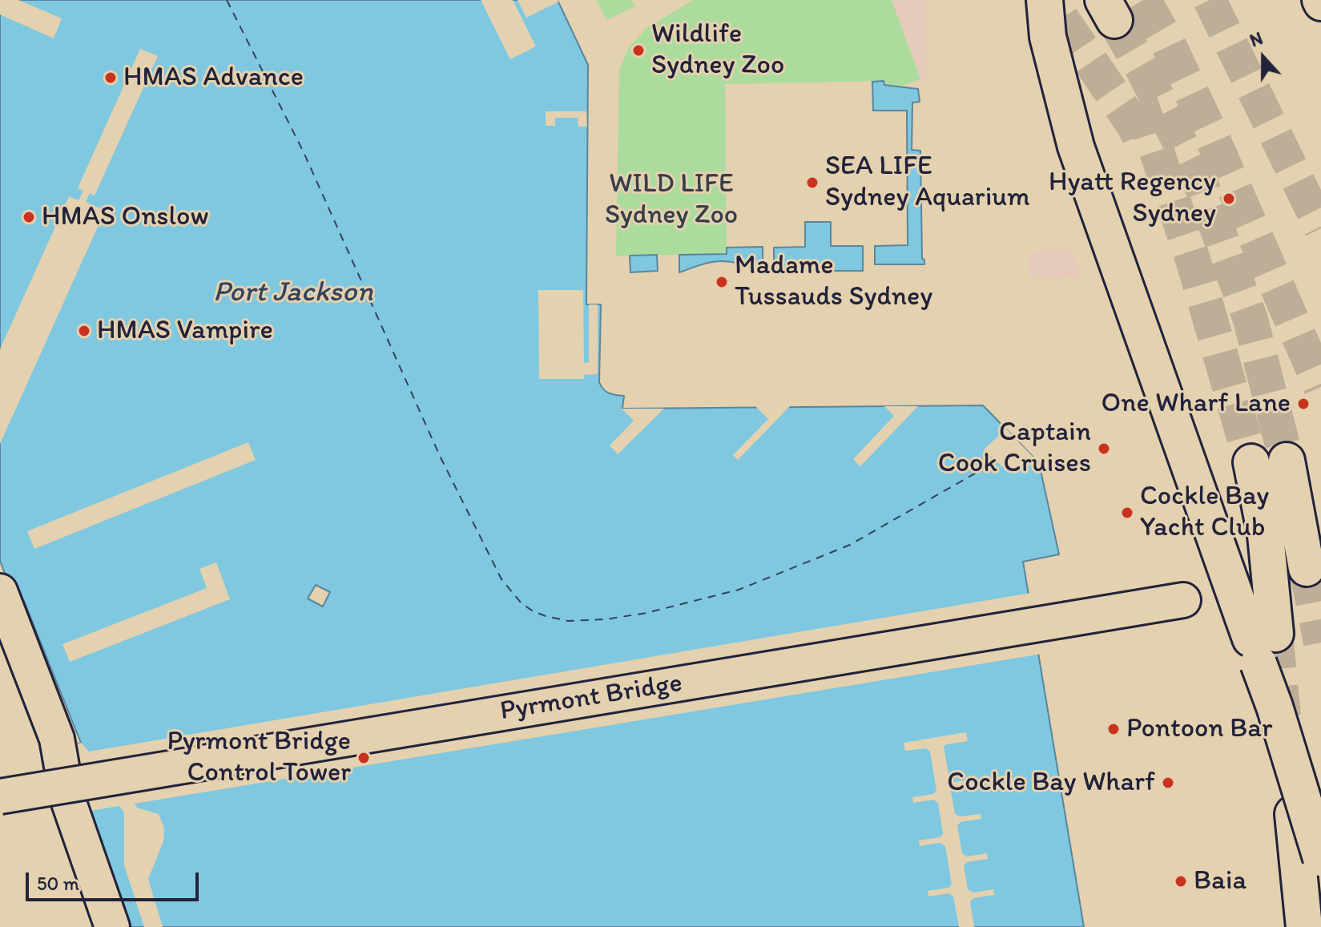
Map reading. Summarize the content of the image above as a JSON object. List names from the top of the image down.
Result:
{
  "streets": {
    "street": ["Pyrmont Bridge"]
  },
  "water": ["Port Jackson"],
  "parks": ["WILD LIFE Sydney Zoo"],
  "places": [
    "Wildlife Sydney Zoo",
    "HMAS Advance",
    "SEA LIFE Sydney Aquarium",
    "Hyatt Regency Sydney",
    "HMAS Onslow",
    "Madame Tussauds Sydney",
    "HMAS Vampire",
    "One Wharf Lane",
    "Captain Cook Cruises",
    "Cockle Bay Yacht Club",
    "Pontoon Bar",
    "Pyrmont Bridge Control Tower",
    "Cockle Bay Wharf",
    "Baia"
  ],
  "scale_bar": "50 m",
  "north": "top"
}
